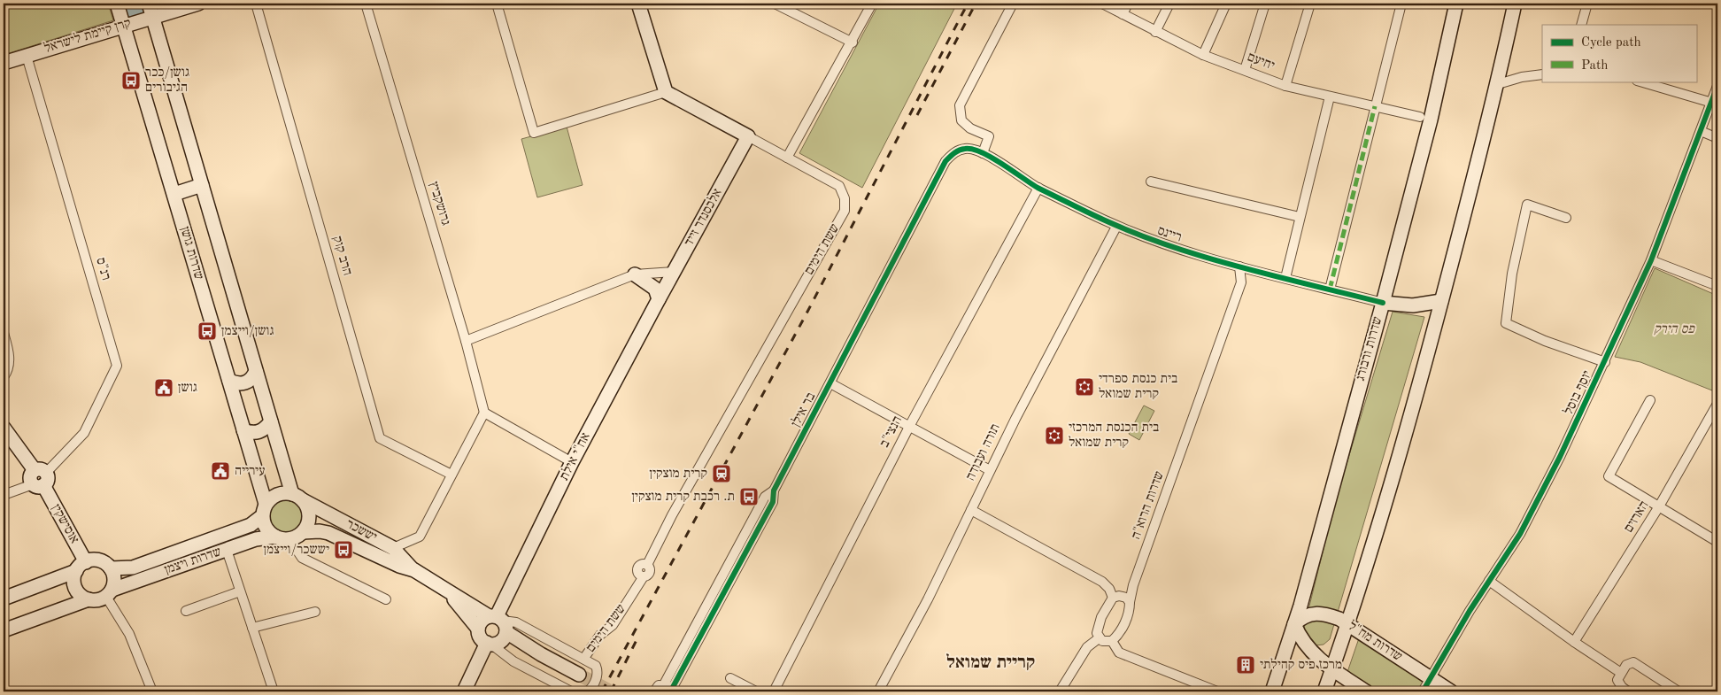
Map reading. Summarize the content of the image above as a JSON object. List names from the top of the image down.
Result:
{
  "streets": {
    "street": [
      "קרן קיימת לישראל",
      "יחיעם",
      "גרושקביץ",
      "אלכסנדר זייד",
      "ריינס",
      "ששת הימים",
      "שדרות גושן",
      "הרב קוק",
      "רנ\"ס",
      "שדרות ורבורג",
      "יוסף בוסל",
      "בר אילן",
      "הנצי\"ב",
      "תורה ועבודה",
      "אח\"י אילת",
      "שדרות הרוא\"ה",
      "הארזים",
      "אוסישקין",
      "יששכר",
      "שדרות ויצמן",
      "שדרות מח\"ל"
    ]
  },
  "crossings": [
    ["קרן קיימת לישראל", "שדרות גושן"],
    ["קרן קיימת לישראל", "רנ\"ס"],
    ["אלכסנדר זייד", "ששת הימים"],
    ["אלכסנדר זייד", "אח\"י אילת"],
    ["ריינס", "שדרות ורבורג"],
    ["ריינס", "בר אילן"],
    ["ריינס", "הנצי\"ב"],
    ["ריינס", "תורה ועבודה"],
    ["ריינס", "שדרות הרוא\"ה"],
    ["שדרות גושן", "יששכר"],
    ["שדרות גושן", "שדרות ויצמן"],
    ["רנ\"ס", "אוסישקין"],
    ["שדרות ורבורג", "שדרות מח\"ל"],
    ["יוסף בוסל", "שדרות מח\"ל"],
    ["אח\"י אילת", "יששכר"],
    ["אוסישקין", "שדרות ויצמן"],
    ["יששכר", "שדרות ויצמן"]
  ],
  "districts": ["קריית שמואל"],
  "parks": ["פס הירק"],
  "places": {
    "bus stop": [
      "גושן/ככר הגיבורים",
      "גושן/וייצמן",
      "ת. רכבת קרית מוצקין",
      "יששכר/וייצמן"
    ],
    "synagogue": ["בית כנסת ספרדי קרית שמואל", "בית הכנסת המרכזי קרית שמואל"],
    "public building": ["גושן", "עירייה"],
    "station": ["קרית מוצקין"],
    "building": ["מרכז פיס קהילתי"]
  },
  "legend": ["Cycle path", "Path"]
}
